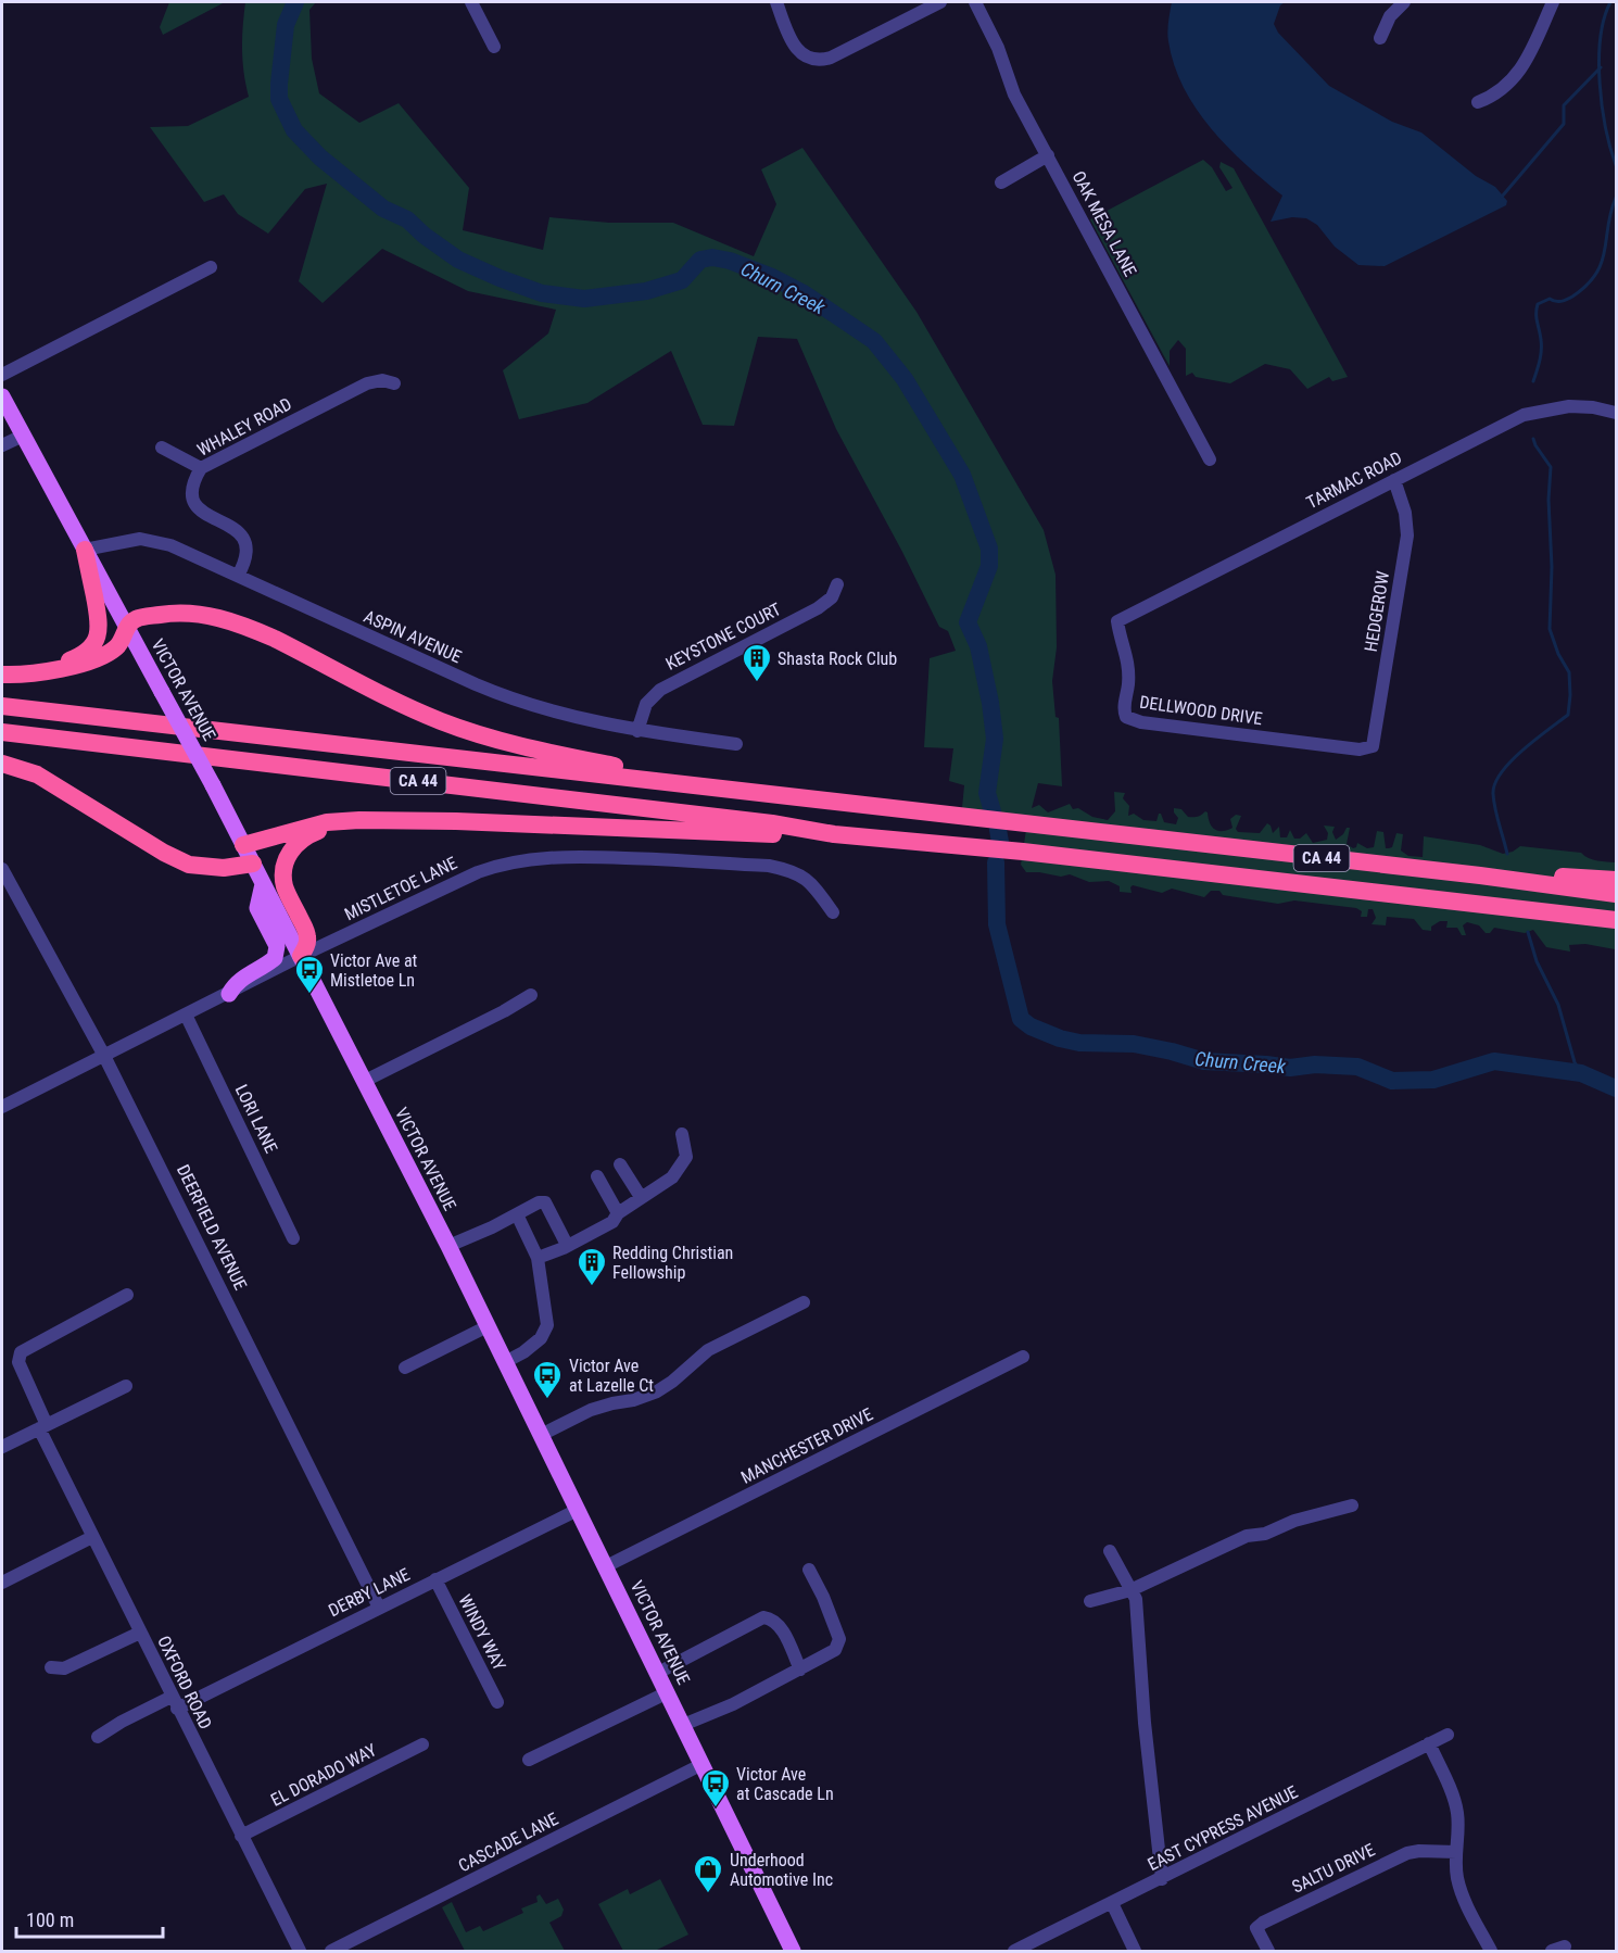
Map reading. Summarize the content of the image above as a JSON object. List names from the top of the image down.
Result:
{
  "streets": {
    "highway": ["CA 44"],
    "main road": ["VICTOR AVENUE"],
    "street": [
      "OAK MESA LANE",
      "WHALEY ROAD",
      "TARMAC ROAD",
      "HEDGEROW",
      "ASPIN AVENUE",
      "KEYSTONE COURT",
      "DELLWOOD DRIVE",
      "MISTLETOE LANE",
      "LORI LANE",
      "DEERFIELD AVENUE",
      "MANCHESTER DRIVE",
      "DERBY LANE",
      "WINDY WAY",
      "OXFORD ROAD",
      "EL DORADO WAY",
      "EAST CYPRESS AVENUE",
      "CASCADE LANE",
      "SALTU DRIVE"
    ]
  },
  "crossings": [
    ["WHALEY ROAD", "ASPIN AVENUE"],
    ["TARMAC ROAD", "HEDGEROW"],
    ["TARMAC ROAD", "DELLWOOD DRIVE"],
    ["HEDGEROW", "DELLWOOD DRIVE"],
    ["ASPIN AVENUE", "KEYSTONE COURT"],
    ["ASPIN AVENUE", "VICTOR AVENUE"],
    ["VICTOR AVENUE", "MISTLETOE LANE"],
    ["VICTOR AVENUE", "MANCHESTER DRIVE"],
    ["VICTOR AVENUE", "DERBY LANE"],
    ["VICTOR AVENUE", "CASCADE LANE"],
    ["MISTLETOE LANE", "LORI LANE"],
    ["MISTLETOE LANE", "DEERFIELD AVENUE"],
    ["DEERFIELD AVENUE", "DERBY LANE"],
    ["DERBY LANE", "WINDY WAY"],
    ["DERBY LANE", "OXFORD ROAD"],
    ["OXFORD ROAD", "EL DORADO WAY"]
  ],
  "water": ["Churn Creek"],
  "places": {
    "building": ["Shasta Rock Club", "Redding Christian Fellowship"],
    "bus stop": ["Victor Ave at Mistletoe Ln", "Victor Ave at Lazelle Ct", "Victor Ave at Cascade Ln"],
    "shop": ["Underhood Automotive Inc"]
  },
  "scale_bar": "100 m"
}
